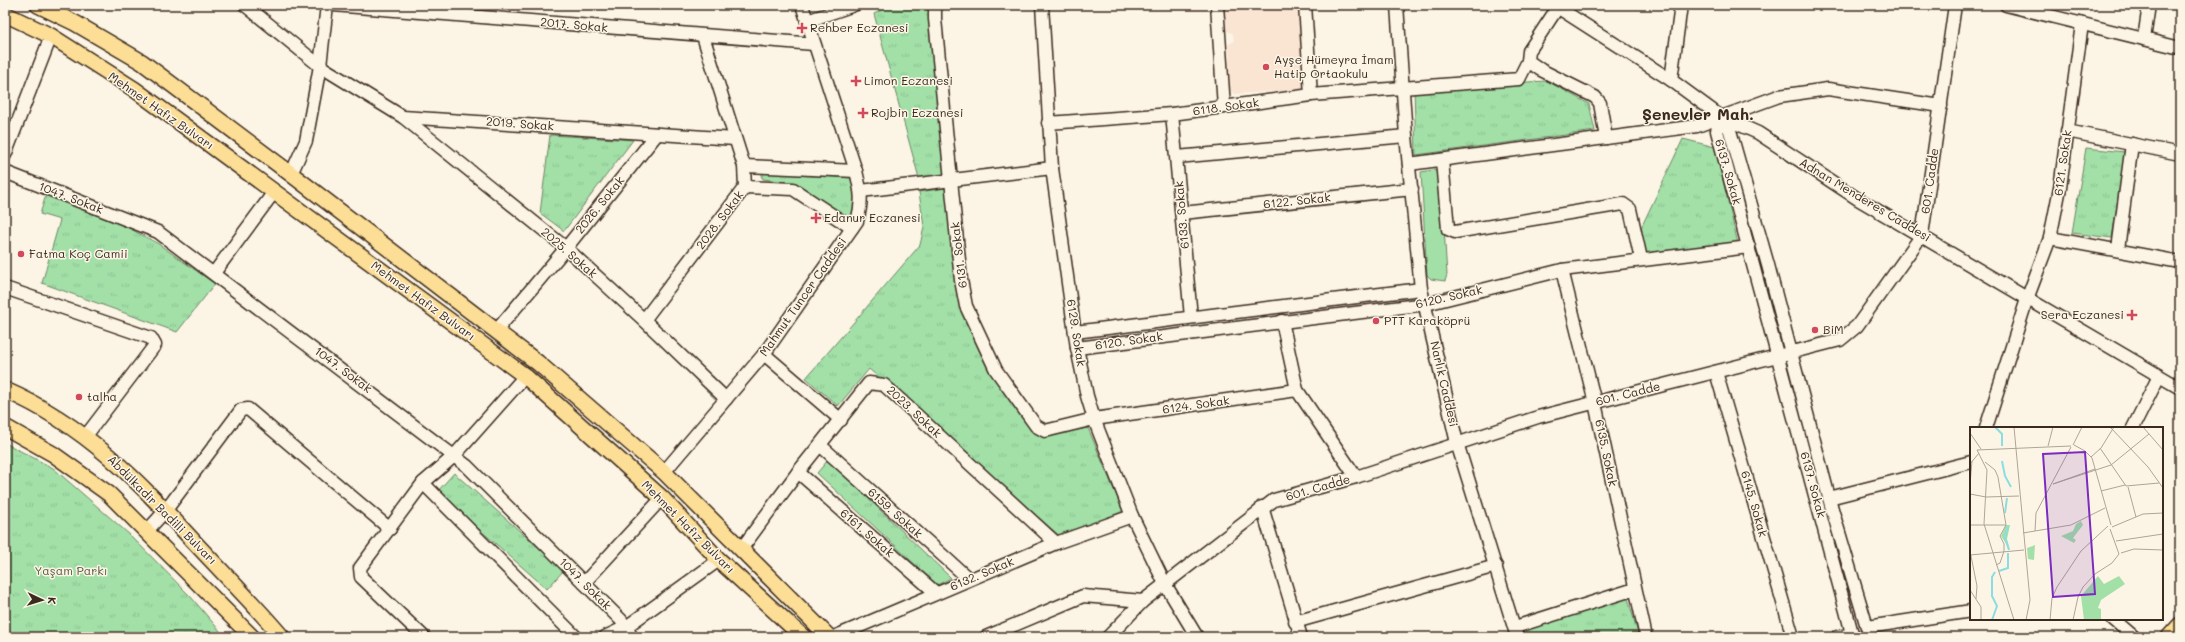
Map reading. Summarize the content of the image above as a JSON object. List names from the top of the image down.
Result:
{
  "streets": {
    "main road": ["Mehmet Hafız Bulvarı", "Abdülkadir Badilli Bulvarı"],
    "street": [
      "2017. Sokak",
      "6118. Sokak",
      "2019. Sokak",
      "6121. Sokak",
      "6137. Sokak",
      "601. Cadde",
      "1047. Sokak",
      "Adnan Menderes Caddesi",
      "6122. Sokak",
      "2026. Sokak",
      "6133. Sokak",
      "2028. Sokak",
      "2025. Sokak",
      "6131. Sokak",
      "Mahmut Tuncer Caddesi",
      "6120. Sokak",
      "6129. Sokak",
      "Narlık Caddesi",
      "6124. Sokak",
      "2023. Sokak",
      "6135. Sokak",
      "6145. Sokak",
      "6159. Sokak",
      "6161. Sokak",
      "6132. Sokak"
    ]
  },
  "crossings": [
    ["2017. Sokak", "2028. Sokak"],
    ["2017. Sokak", "Mahmut Tuncer Caddesi"],
    ["6118. Sokak", "6133. Sokak"],
    ["6118. Sokak", "6129. Sokak"],
    ["6118. Sokak", "Narlık Caddesi"],
    ["Mehmet Hafız Bulvarı", "2026. Sokak"],
    ["Mehmet Hafız Bulvarı", "Mahmut Tuncer Caddesi"],
    ["Mehmet Hafız Bulvarı", "2023. Sokak"],
    ["2019. Sokak", "2026. Sokak"],
    ["2019. Sokak", "2028. Sokak"],
    ["2019. Sokak", "2025. Sokak"],
    ["6121. Sokak", "Adnan Menderes Caddesi"],
    ["6137. Sokak", "601. Cadde"],
    ["6137. Sokak", "Adnan Menderes Caddesi"],
    ["6137. Sokak", "6120. Sokak"],
    ["601. Cadde", "Adnan Menderes Caddesi"],
    ["601. Cadde", "6129. Sokak"],
    ["601. Cadde", "Narlık Caddesi"],
    ["601. Cadde", "6135. Sokak"],
    ["601. Cadde", "6145. Sokak"],
    ["6122. Sokak", "6133. Sokak"],
    ["6122. Sokak", "Narlık Caddesi"],
    ["2026. Sokak", "2025. Sokak"],
    ["2028. Sokak", "2025. Sokak"],
    ["2025. Sokak", "Mahmut Tuncer Caddesi"],
    ["6131. Sokak", "6129. Sokak"],
    ["6131. Sokak", "6124. Sokak"],
    ["6120. Sokak", "6129. Sokak"],
    ["6120. Sokak", "Narlık Caddesi"],
    ["6120. Sokak", "6135. Sokak"],
    ["6129. Sokak", "6124. Sokak"],
    ["6129. Sokak", "6132. Sokak"],
    ["2023. Sokak", "6159. Sokak"],
    ["2023. Sokak", "6161. Sokak"],
    ["2023. Sokak", "6132. Sokak"],
    ["6159. Sokak", "6132. Sokak"],
    ["6161. Sokak", "6132. Sokak"]
  ],
  "districts": ["Şenevler Mah."],
  "parks": ["Yaşam Parkı"],
  "places": {
    "health": [
      "Rehber Eczanesi",
      "Limon Eczanesi",
      "Rojbin Eczanesi",
      "Edanur Eczanesi",
      "Sera Eczanesi"
    ],
    "other": [
      "Ayşe Hümeyra İmam Hatip Ortaokulu",
      "Fatma Koç Camii",
      "PTT Karaköprü",
      "BiM",
      "talha"
    ]
  },
  "north": "right"
}
